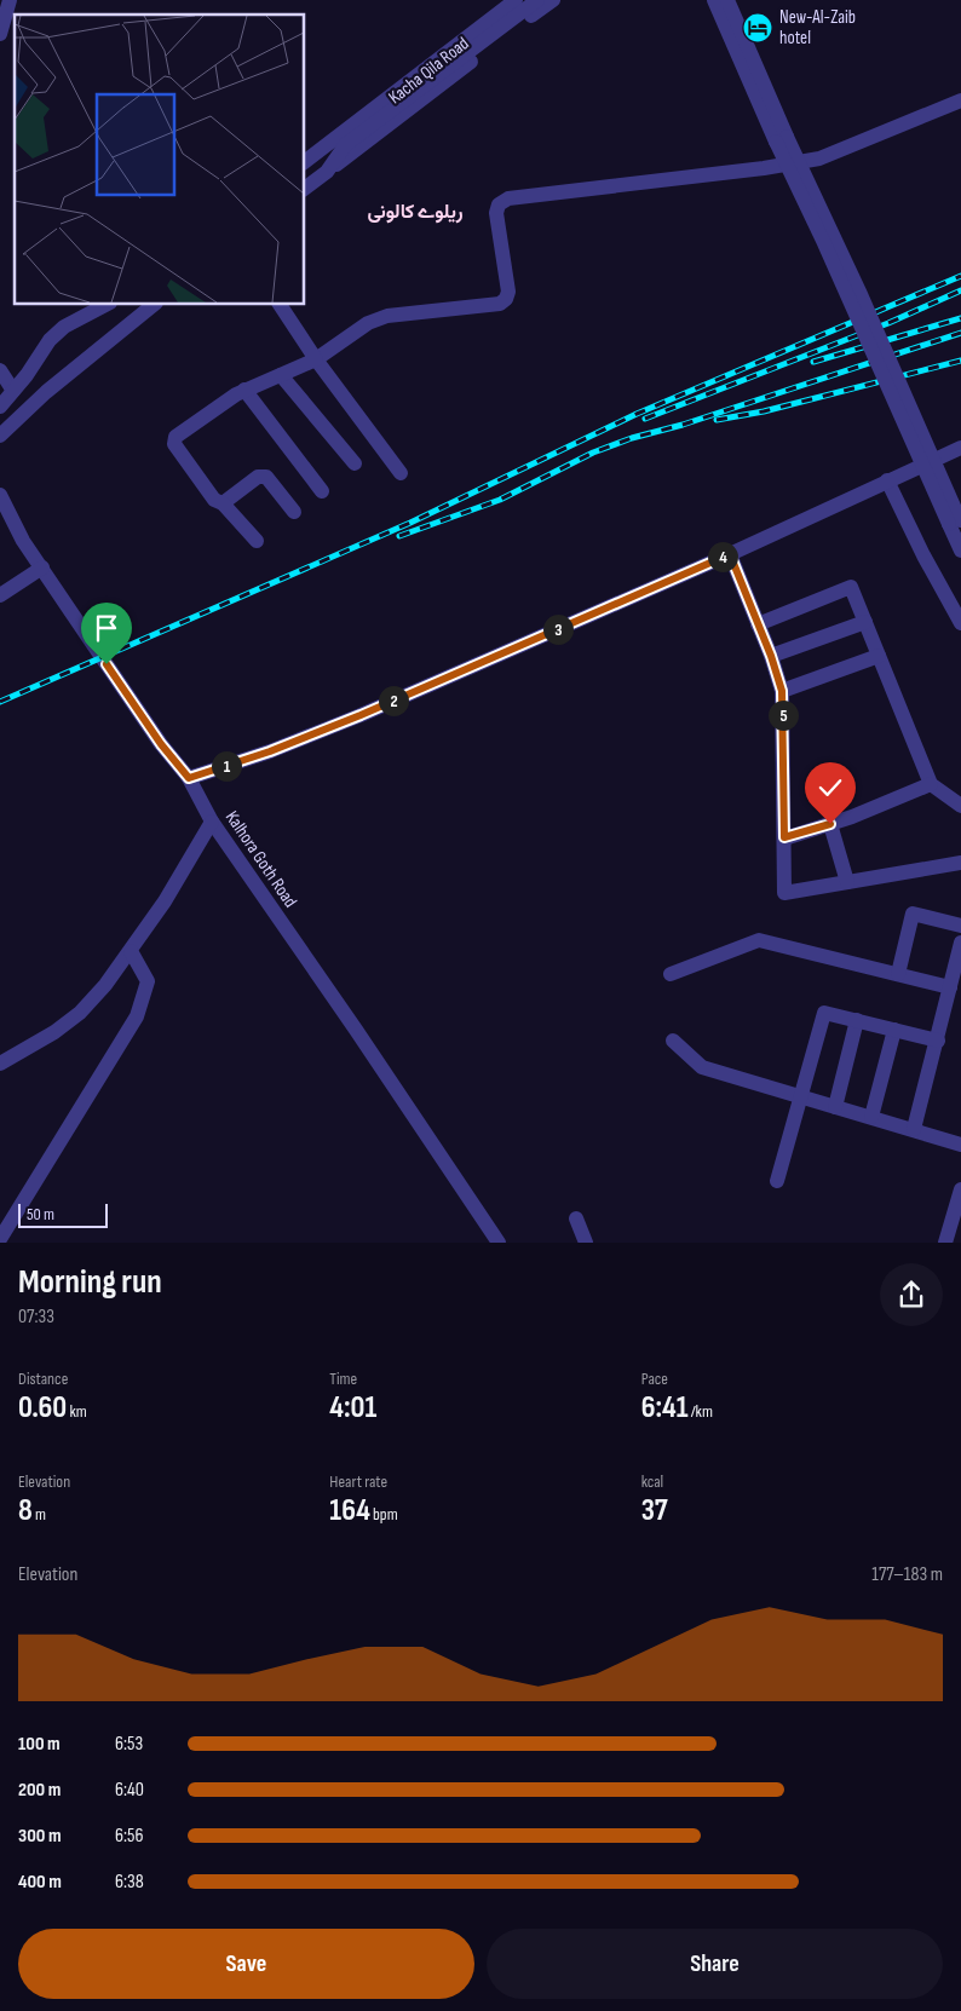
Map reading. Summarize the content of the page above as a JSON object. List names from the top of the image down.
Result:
{
  "streets": {
    "street": ["Kacha Qila Road", "Kalhora Goth Road"]
  },
  "districts": ["ریلوے کالونی"],
  "places": {
    "hotel": ["New-Al-Zaib hotel"]
  },
  "scale_bar": "50 m",
  "page": {
    "pins": [
      "4",
      "3",
      "2",
      "5",
      "1"
    ],
    "scale": "50 m",
    "heading": ["Morning run", "07:33"],
    "stats": [
      ["Distance", "0.60 km"],
      ["Time", "4:01"],
      ["Pace", "6:41 /km"],
      ["Elevation", "8 m"],
      ["Heart rate", "164 bpm"],
      ["kcal", "37"]
    ],
    "chart": ["Elevation", "177–183 m"],
    "list": [
      {
        "name": "100 m",
        "note": "6:53"
      },
      {
        "name": "200 m",
        "note": "6:40"
      },
      {
        "name": "300 m",
        "note": "6:56"
      },
      {
        "name": "400 m",
        "note": "6:38"
      }
    ],
    "buttons": ["Save", "Share"]
  }
}
